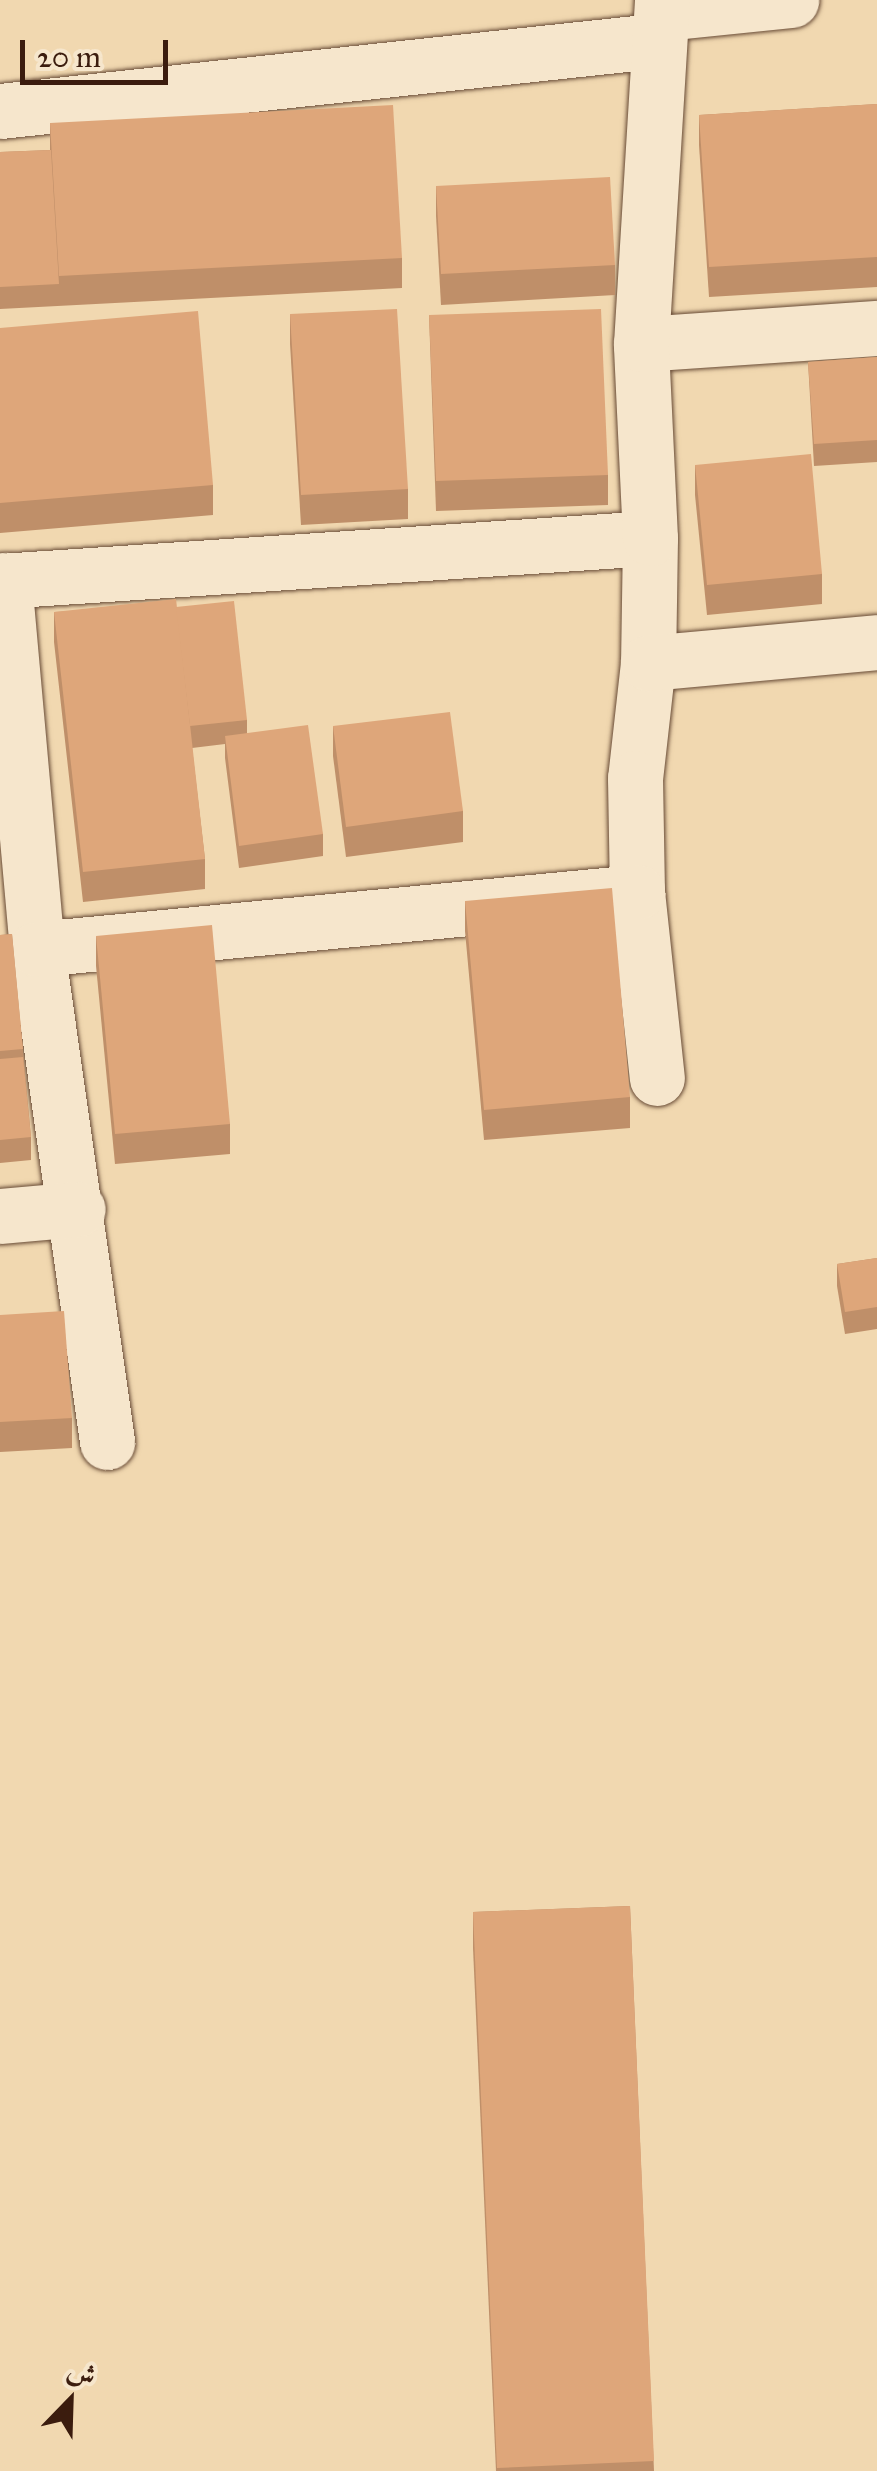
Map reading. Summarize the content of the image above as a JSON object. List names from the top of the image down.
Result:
{
  "scale_bar": "20 m",
  "north": "top right"
}
